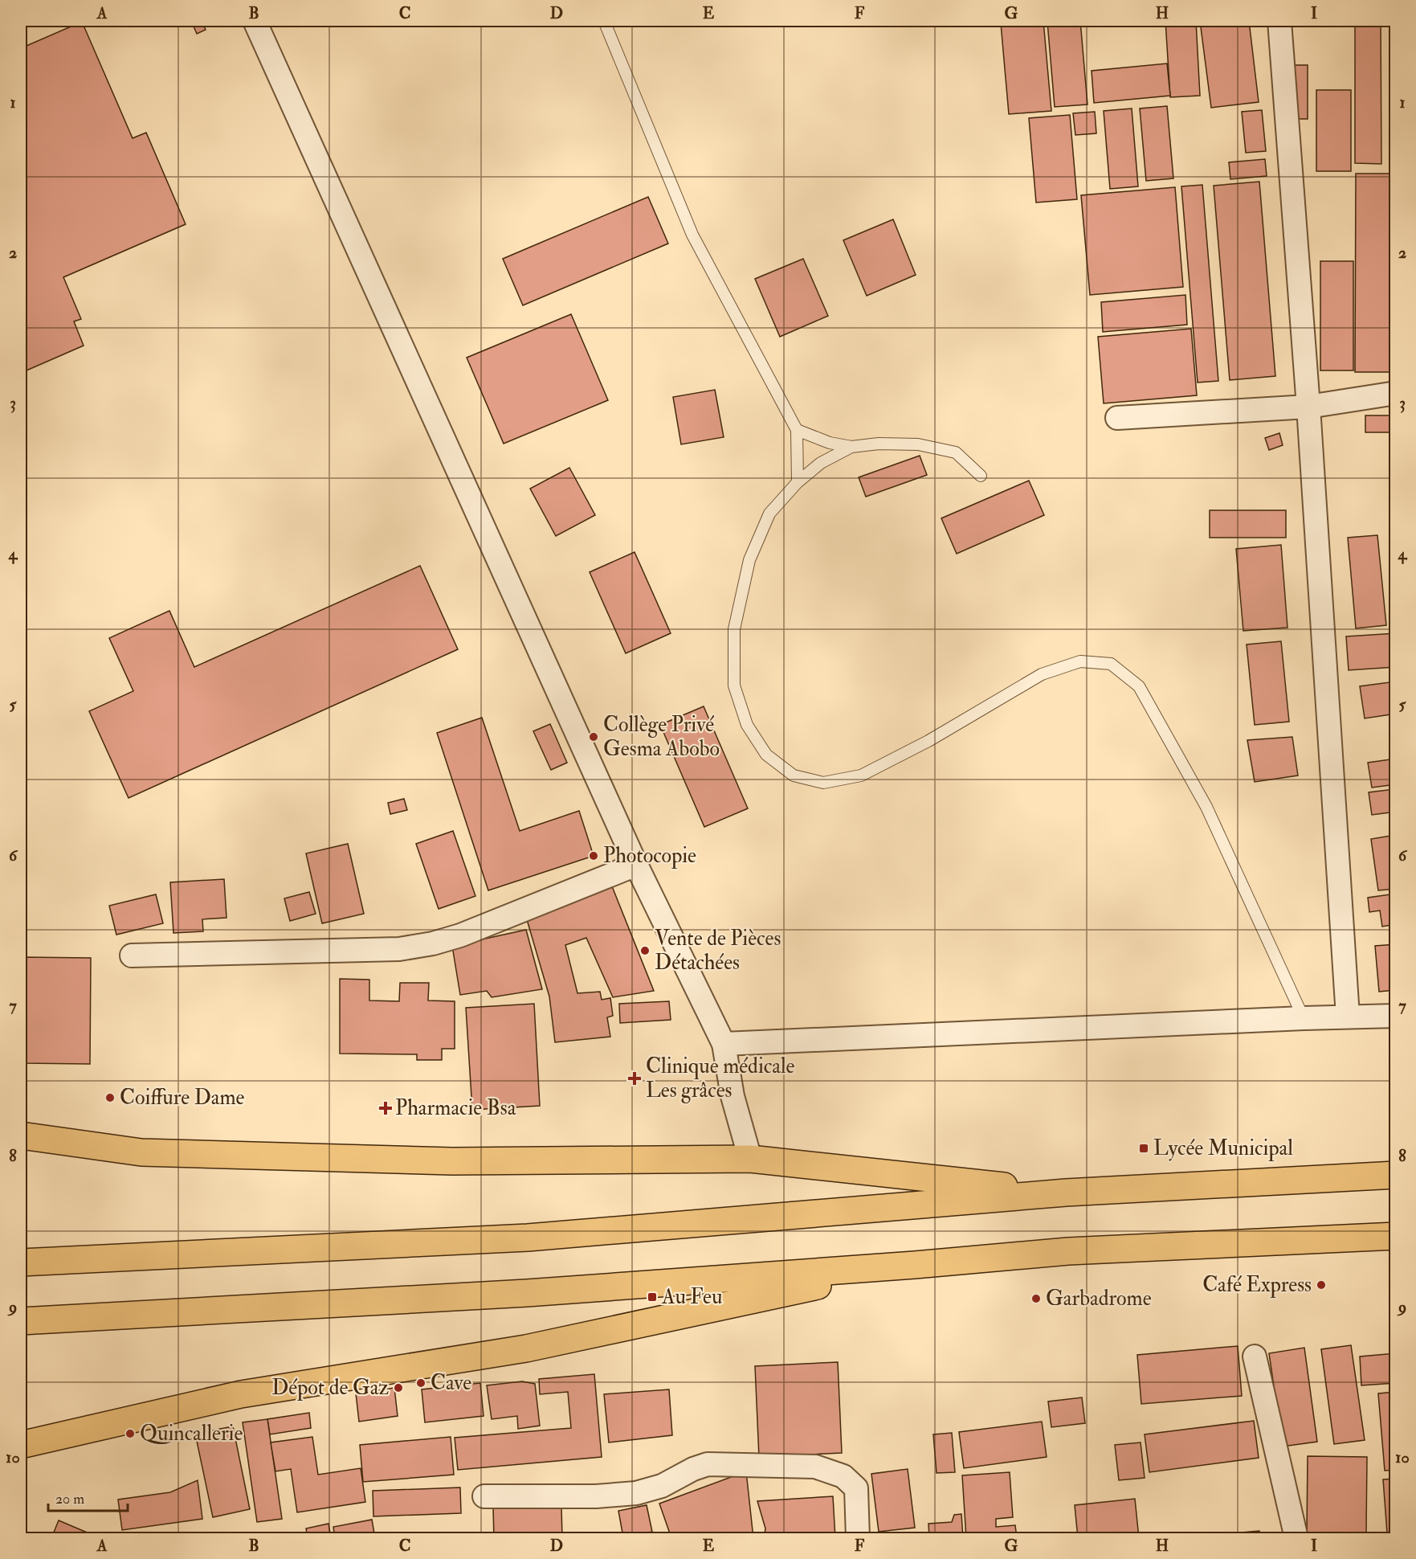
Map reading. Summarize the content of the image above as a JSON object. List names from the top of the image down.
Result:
{
  "places": {
    "other": [
      "Collège Privé Gesma Abobo",
      "Photocopie",
      "Vente de Pièces Détachées",
      "Coiffure Dame",
      "Café Express",
      "Garbadrome",
      "Cave",
      "Dépot de Gaz",
      "Quincallerie"
    ],
    "health": ["Clinique médicale Les grâces", "Pharmacie Bsa"],
    "transit": ["Lycée Municipal", "Au Feu"]
  },
  "scale_bar": "20 m",
  "grid": {
    "columns": [
      "A",
      "B",
      "C",
      "D",
      "E",
      "F",
      "G",
      "H",
      "I"
    ],
    "rows": [
      "1",
      "2",
      "3",
      "4",
      "5",
      "6",
      "7",
      "8",
      "9",
      "10"
    ]
  }
}
